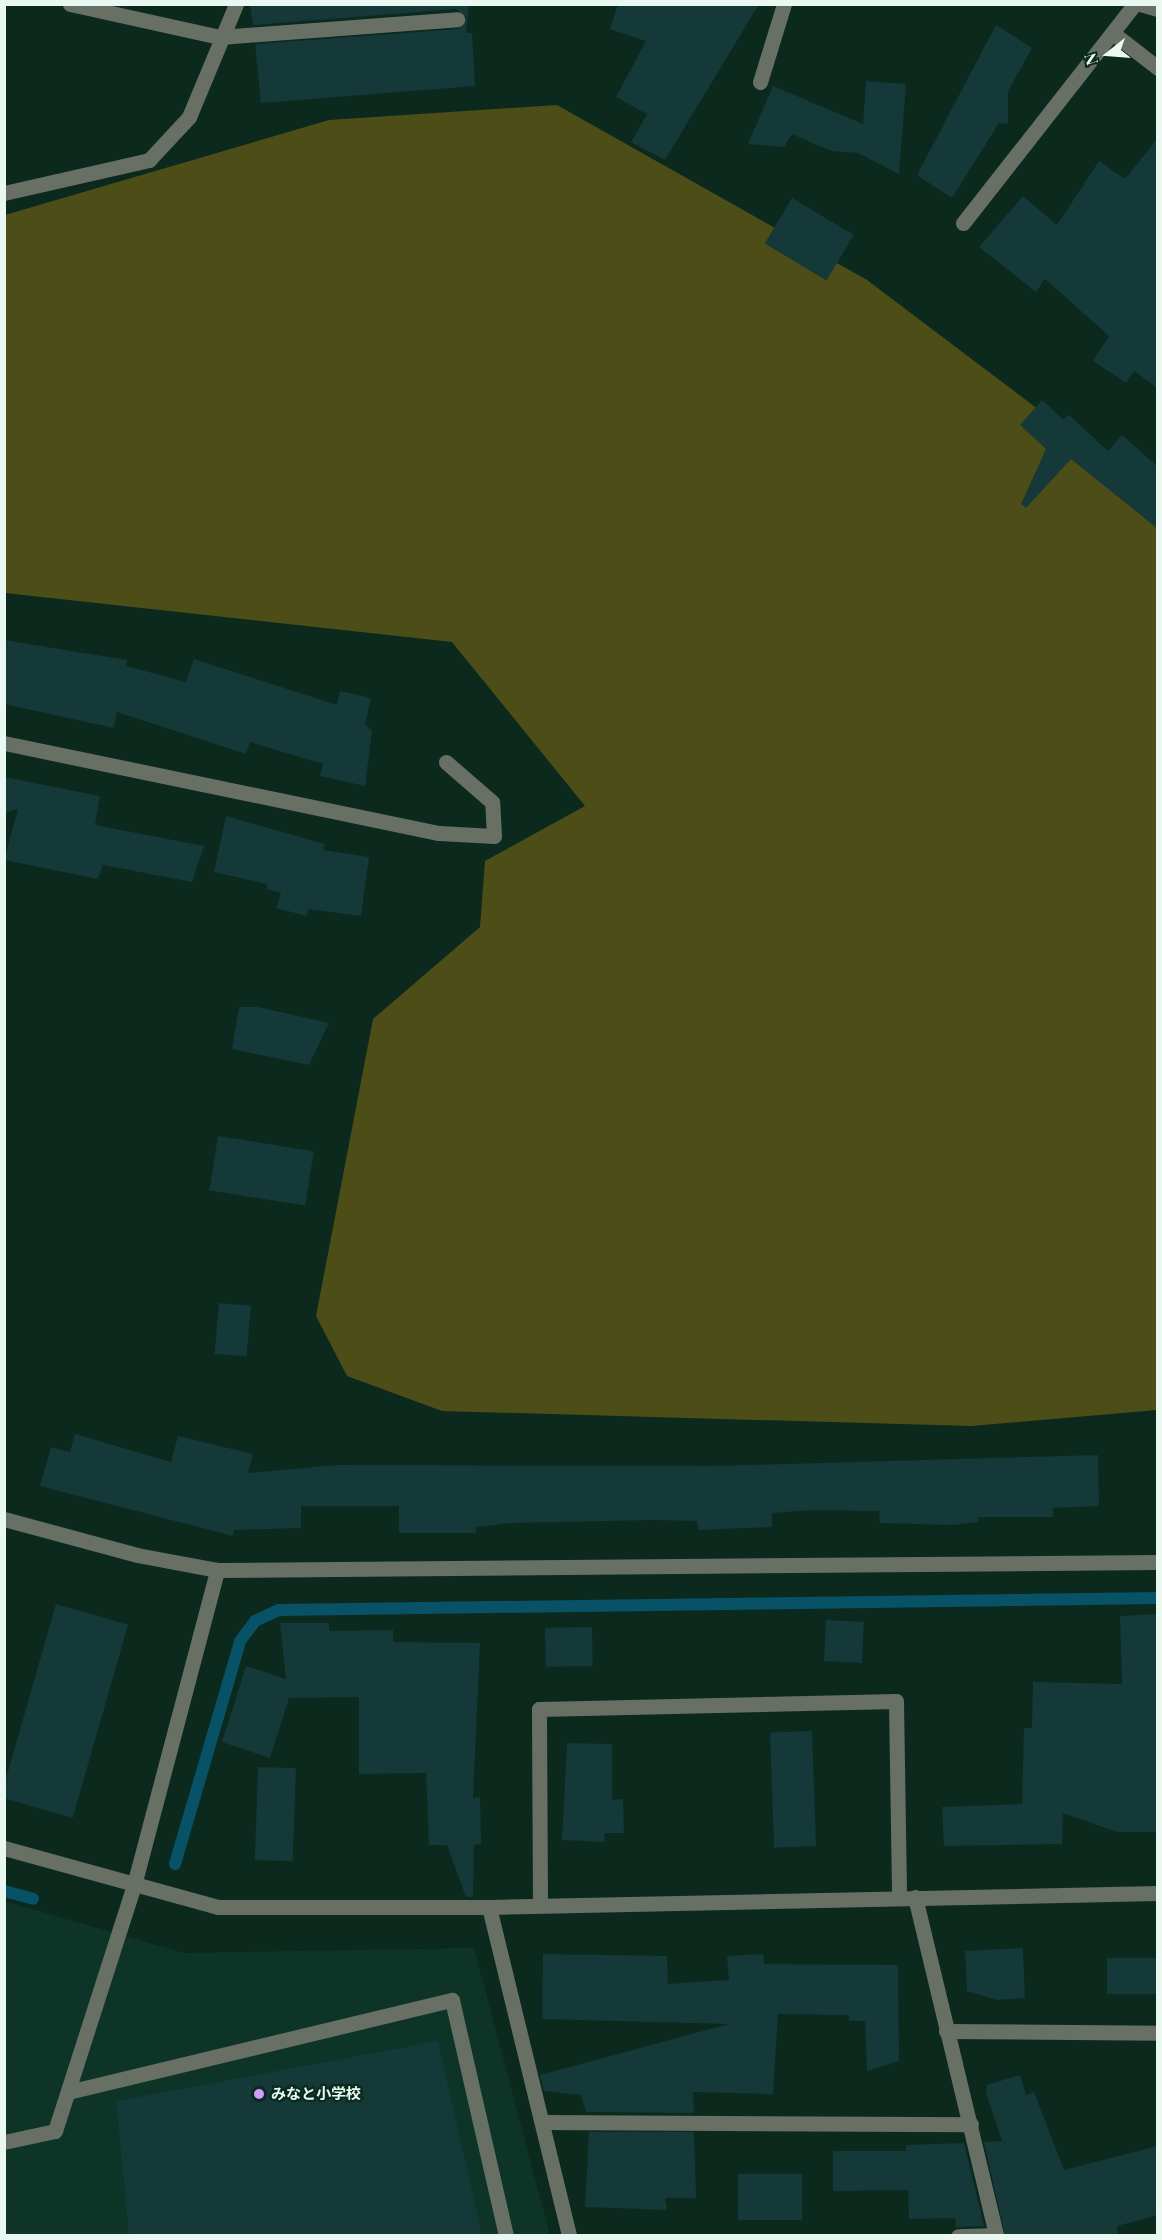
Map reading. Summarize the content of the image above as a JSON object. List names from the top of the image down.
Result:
{
  "places": ["みなと小学校"],
  "north": "left"
}
